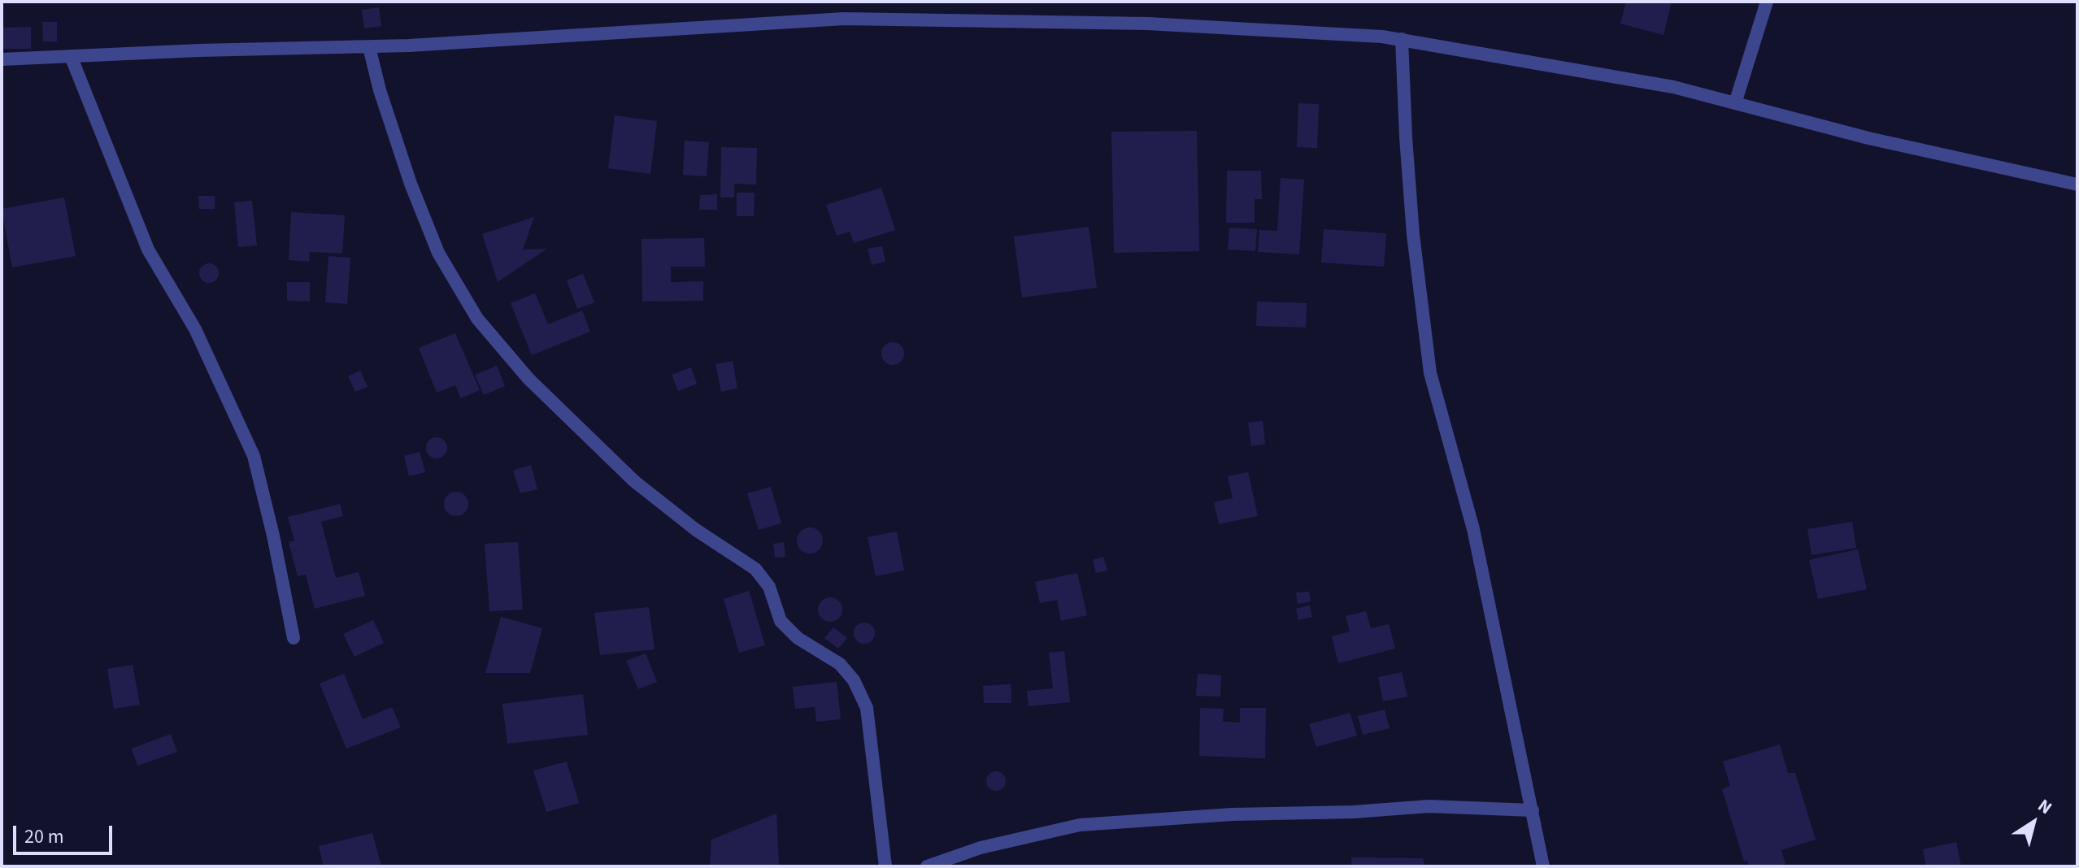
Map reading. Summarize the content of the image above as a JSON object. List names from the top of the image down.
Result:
{
  "scale_bar": "20 m",
  "north": "top right"
}
